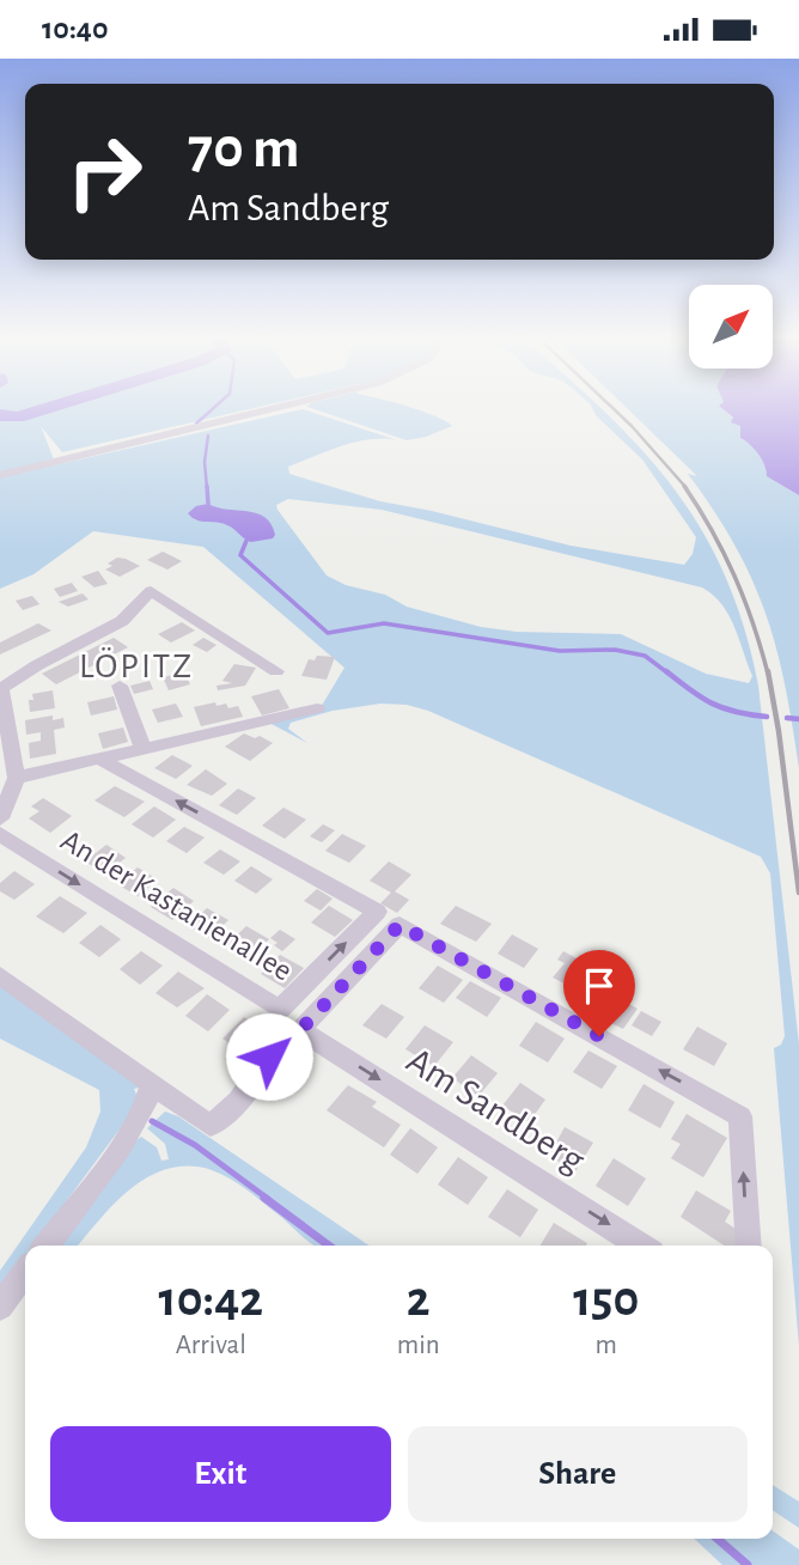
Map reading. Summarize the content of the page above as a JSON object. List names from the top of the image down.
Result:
{
  "streets": {
    "street": ["An der Kastanienallee", "Am Sandberg"]
  },
  "crossings": [
    ["An der Kastanienallee", "Am Sandberg"]
  ],
  "one_way": ["Am Sandberg"],
  "districts": ["LÖPITZ"],
  "north": "top right",
  "page": {
    "status": "10:40",
    "turn": ["70 m", "Am Sandberg"],
    "eta": [
      "10:42",
      "Arrival",
      "2",
      "min",
      "150",
      "m"
    ],
    "buttons": ["Exit", "Share"]
  }
}
